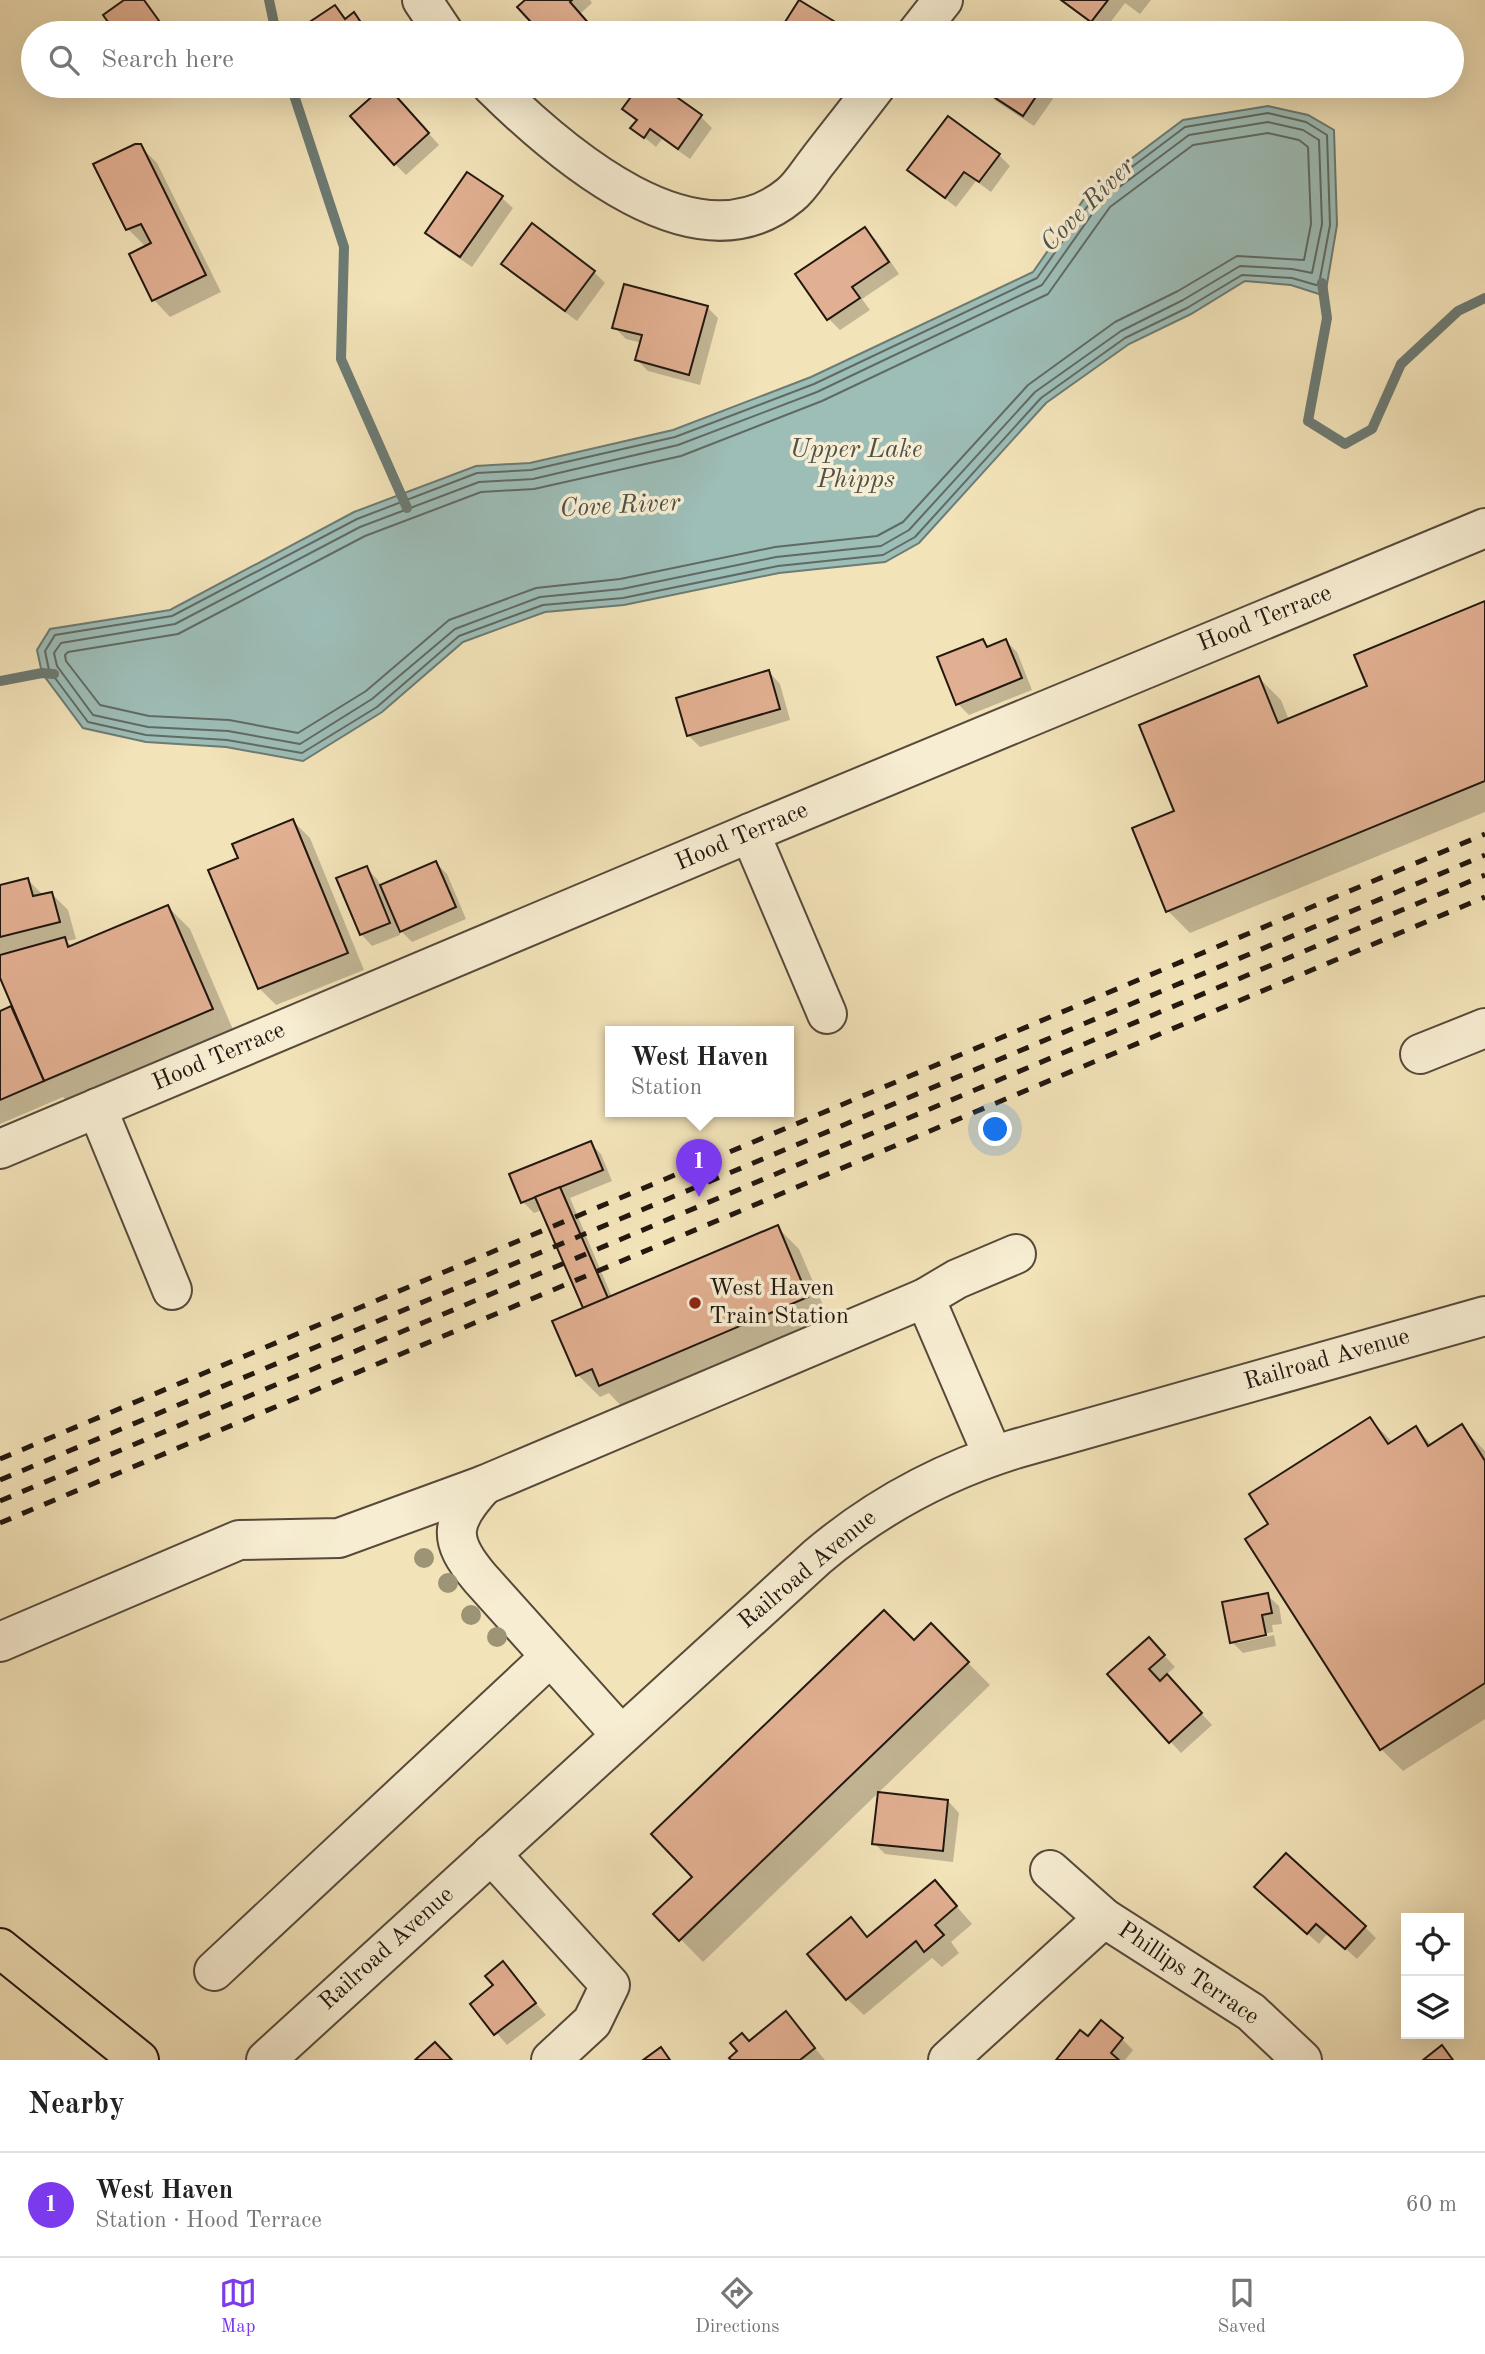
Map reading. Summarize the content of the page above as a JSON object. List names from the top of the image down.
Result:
{
  "streets": {
    "street": ["Hood Terrace", "Railroad Avenue", "Phillips Terrace"]
  },
  "water": ["Cove River", "Upper Lake Phipps"],
  "places": ["West Haven Train Station"],
  "page": {
    "search": "Search here",
    "popup": ["West Haven", "Station"],
    "pins": "1",
    "heading": "Nearby",
    "list": [
      {
        "mark": "1",
        "name": "West Haven",
        "note": "Station · Hood Terrace",
        "value": "60 m"
      }
    ],
    "nav": ["Map", "Directions", "Saved"]
  }
}
